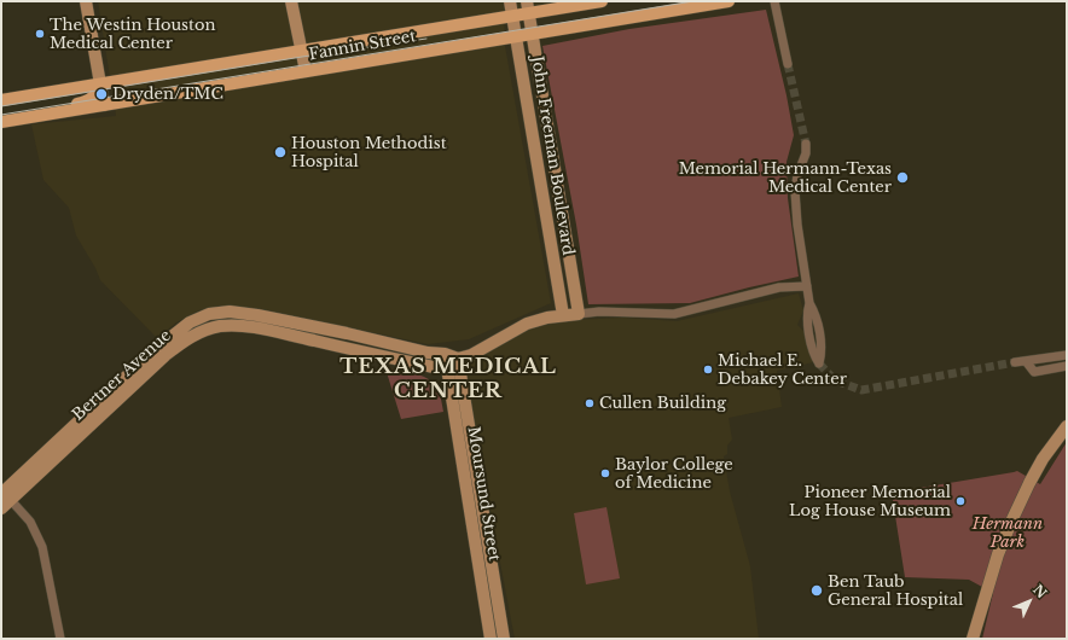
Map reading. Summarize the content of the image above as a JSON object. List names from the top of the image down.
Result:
{
  "streets": {
    "main road": ["Fannin Street"],
    "street": ["John Freeman Boulevard", "Bertner Avenue", "Moursund Street"]
  },
  "crossings": [
    ["Fannin Street", "John Freeman Boulevard"],
    ["Bertner Avenue", "Moursund Street"]
  ],
  "districts": ["TEXAS MEDICAL CENTER"],
  "parks": ["Hermann Park"],
  "places": [
    "The Westin Houston Medical Center",
    "Dryden/TMC",
    "Houston Methodist Hospital",
    "Memorial Hermann-Texas Medical Center",
    "Michael E. Debakey Center",
    "Cullen Building",
    "Baylor College of Medicine",
    "Pioneer Memorial Log House Museum",
    "Ben Taub General Hospital"
  ],
  "north": "top right"
}
